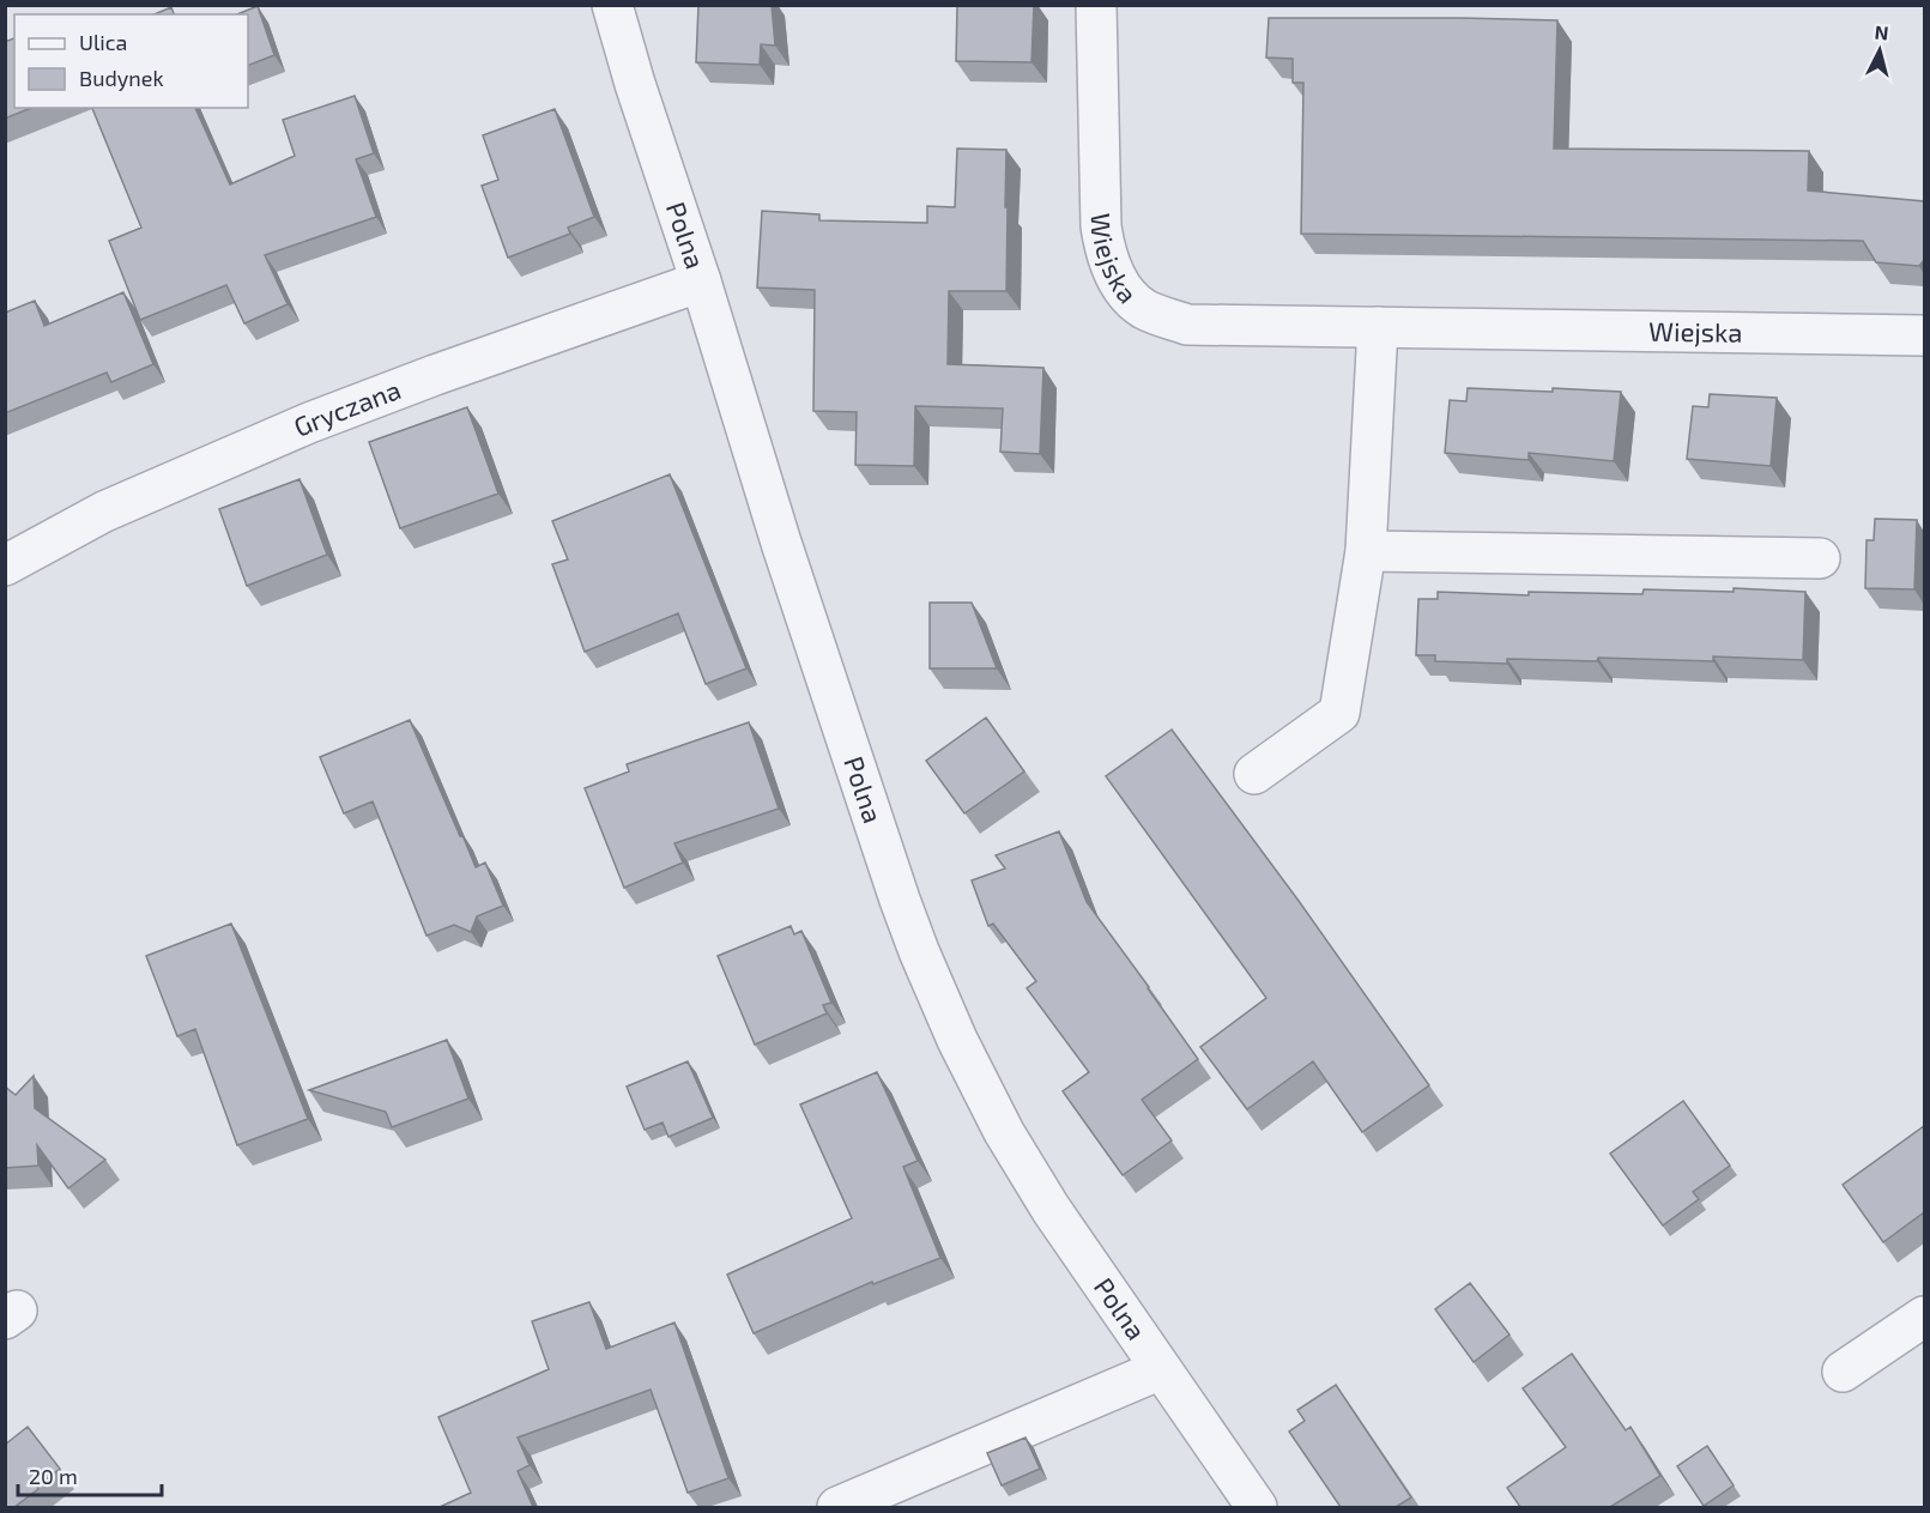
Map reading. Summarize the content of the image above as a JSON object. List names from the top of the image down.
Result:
{
  "streets": {
    "street": ["Polna", "Wiejska", "Gryczana"]
  },
  "crossings": [
    ["Polna", "Gryczana"]
  ],
  "legend": ["Ulica", "Budynek"],
  "scale_bar": "20 m",
  "north": "top"
}
